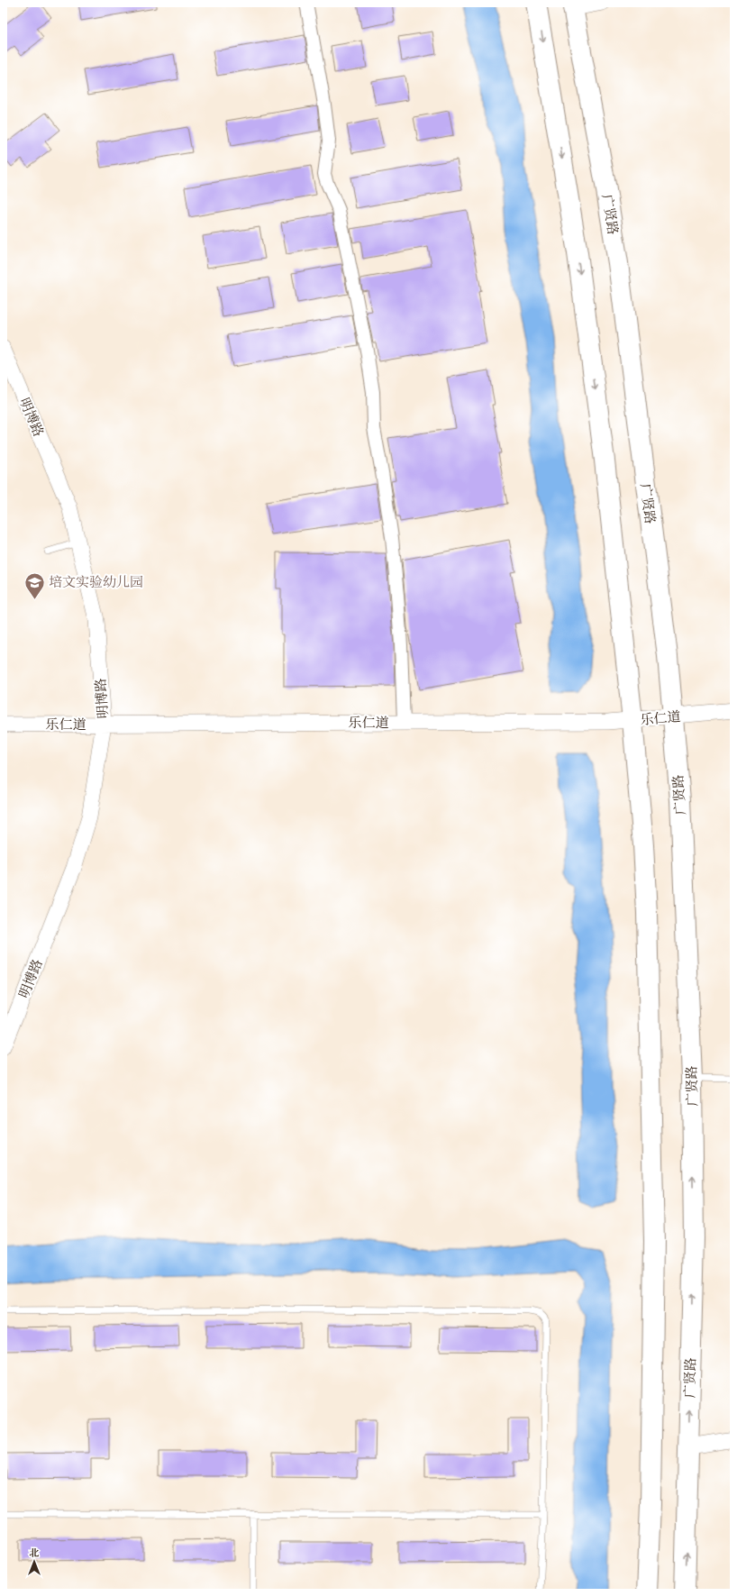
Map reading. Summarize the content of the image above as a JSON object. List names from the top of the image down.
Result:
{
  "streets": {
    "main road": ["广贤路"],
    "street": ["明博路", "乐仁道"]
  },
  "crossings": [
    ["广贤路", "乐仁道"],
    ["明博路", "乐仁道"]
  ],
  "places": {
    "school or university": ["培文实验幼儿园"]
  },
  "north": "top"
}
